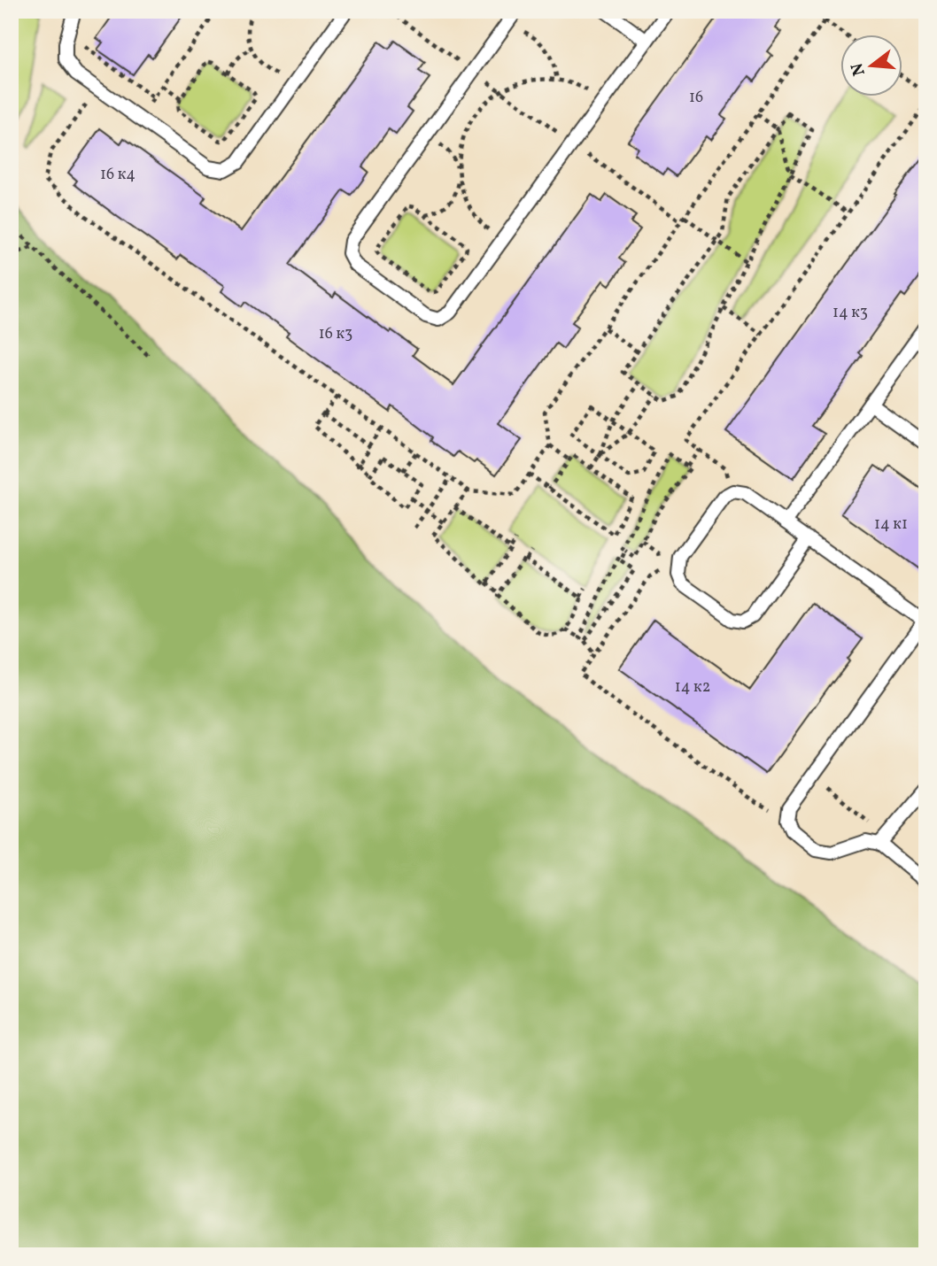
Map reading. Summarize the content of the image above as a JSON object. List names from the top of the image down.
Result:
{
  "house_numbers": [
    "16",
    "16 к4",
    "14 к3",
    "16 к3",
    "14 к1",
    "14 к2"
  ],
  "north": "left"
}
